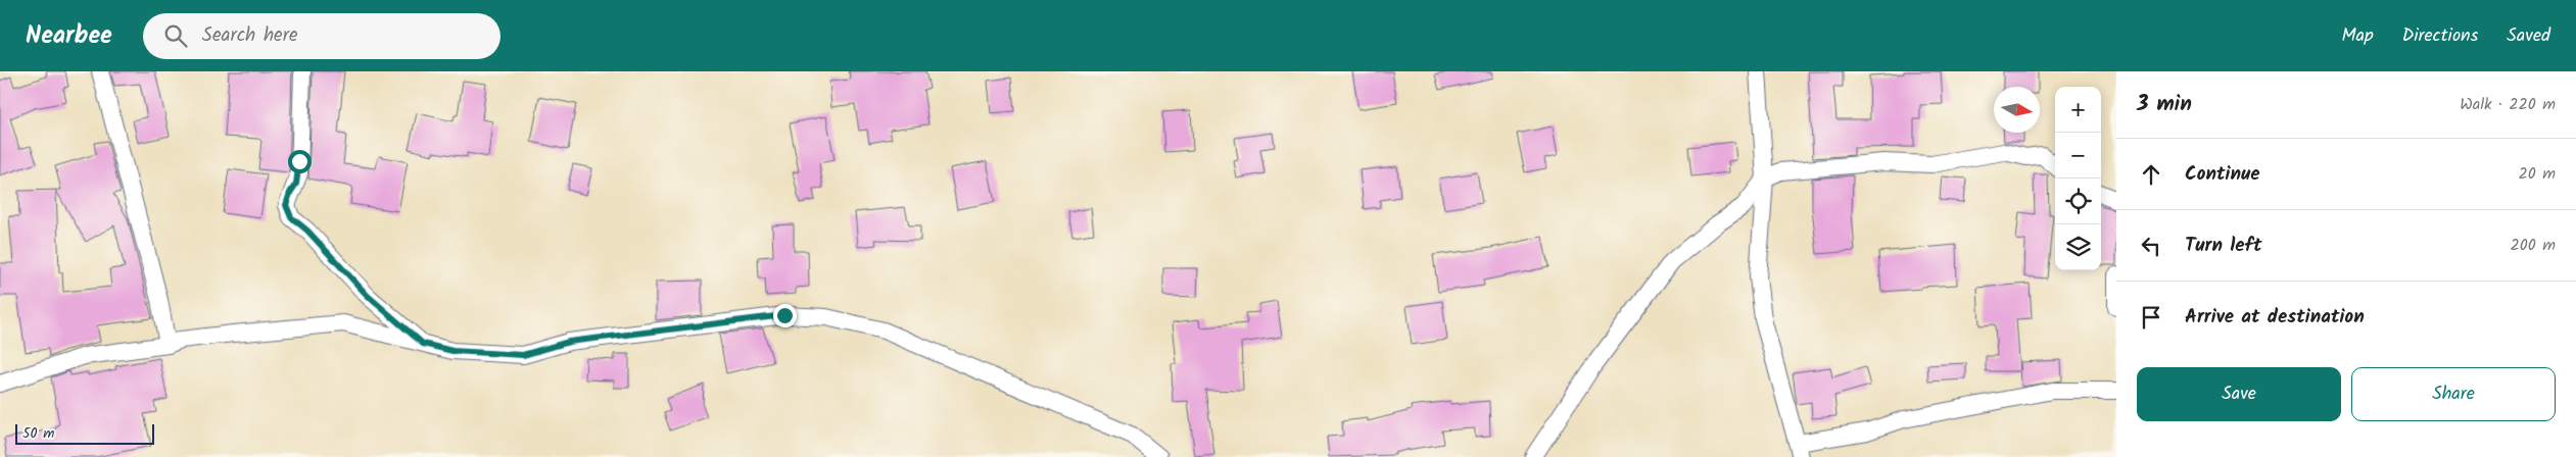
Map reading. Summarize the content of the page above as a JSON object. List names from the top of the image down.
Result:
{
  "scale_bar": "50 m",
  "north": "right",
  "page": {
    "header": "Nearbee",
    "search": "Search here",
    "nav": ["Map", "Directions", "Saved"],
    "heading": ["3 min", "Walk · 220 m"],
    "map_buttons": ["+", "−"],
    "list": [
      ["Continue", "20 m"],
      ["Turn left", "200 m"],
      "Arrive at destination"
    ],
    "buttons": ["Save", "Share"],
    "scale": "50 m"
  }
}
